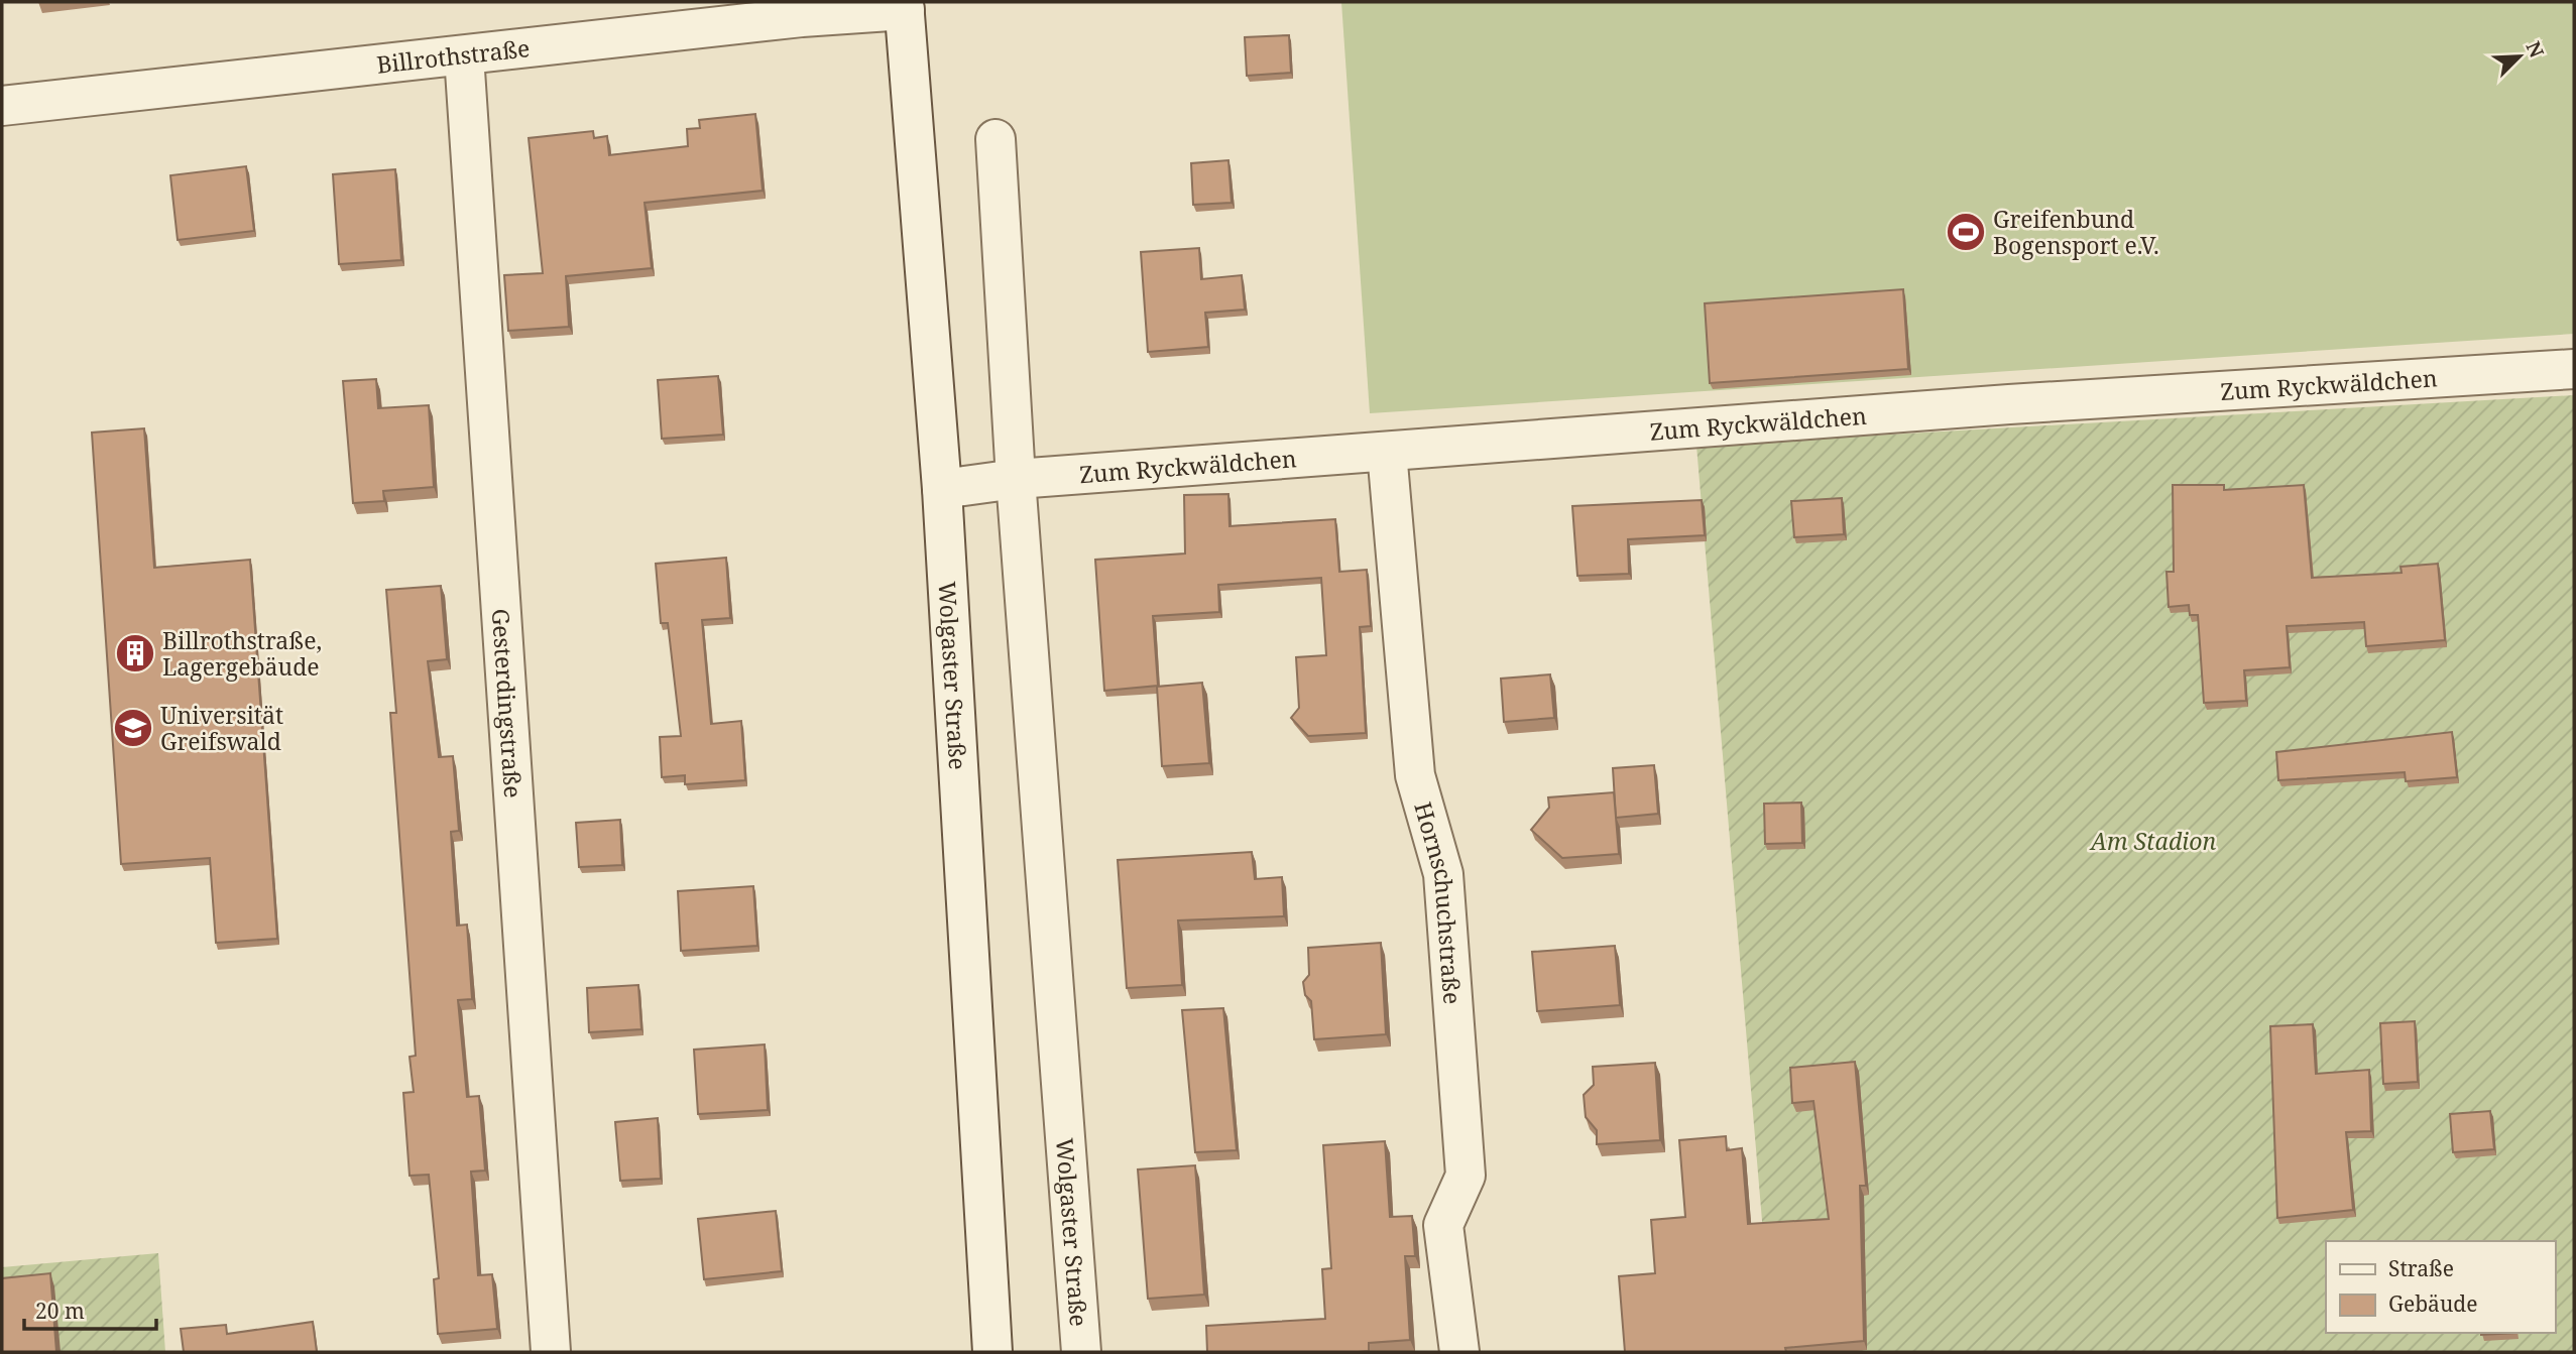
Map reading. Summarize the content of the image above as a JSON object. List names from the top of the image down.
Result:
{
  "streets": {
    "street": [
      "Billrothstraße",
      "Zum Ryckwäldchen",
      "Wolgaster Straße",
      "Gesterdingstraße",
      "Hornschuchstraße"
    ]
  },
  "crossings": [
    ["Billrothstraße", "Wolgaster Straße"],
    ["Billrothstraße", "Gesterdingstraße"],
    ["Zum Ryckwäldchen", "Wolgaster Straße"],
    ["Zum Ryckwäldchen", "Hornschuchstraße"]
  ],
  "parks": ["Am Stadion"],
  "places": {
    "sports": ["Greifenbund Bogensport e.V."],
    "building": ["Billrothstraße, Lagergebäude"],
    "school or university": ["Universität Greifswald"]
  },
  "legend": ["Straße", "Gebäude"],
  "scale_bar": "20 m",
  "north": "top right"
}
